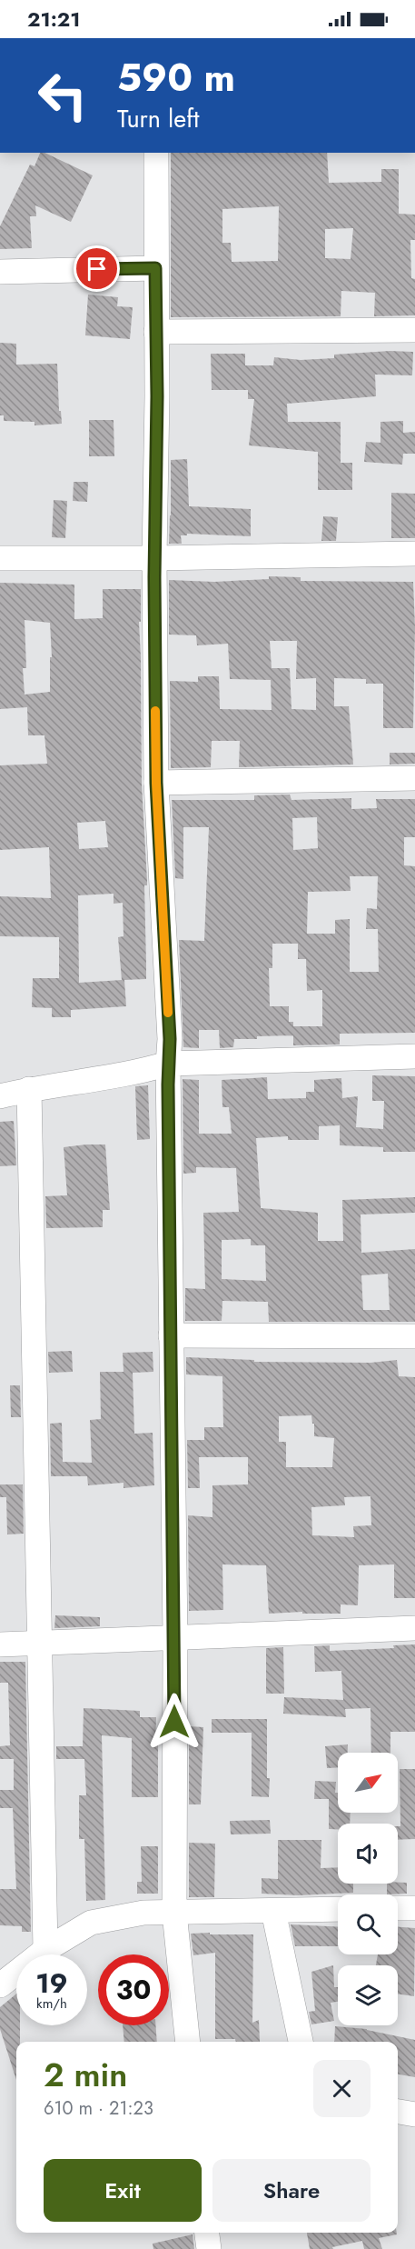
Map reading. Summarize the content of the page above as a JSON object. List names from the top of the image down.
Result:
{
  "north": "top right",
  "page": {
    "status": "21:21",
    "turn": ["590 m", "Turn left"],
    "speed": "19 km/h",
    "limit": "30",
    "heading": ["2 min", "610 m · 21:23"],
    "buttons": ["Exit", "Share"]
  }
}
